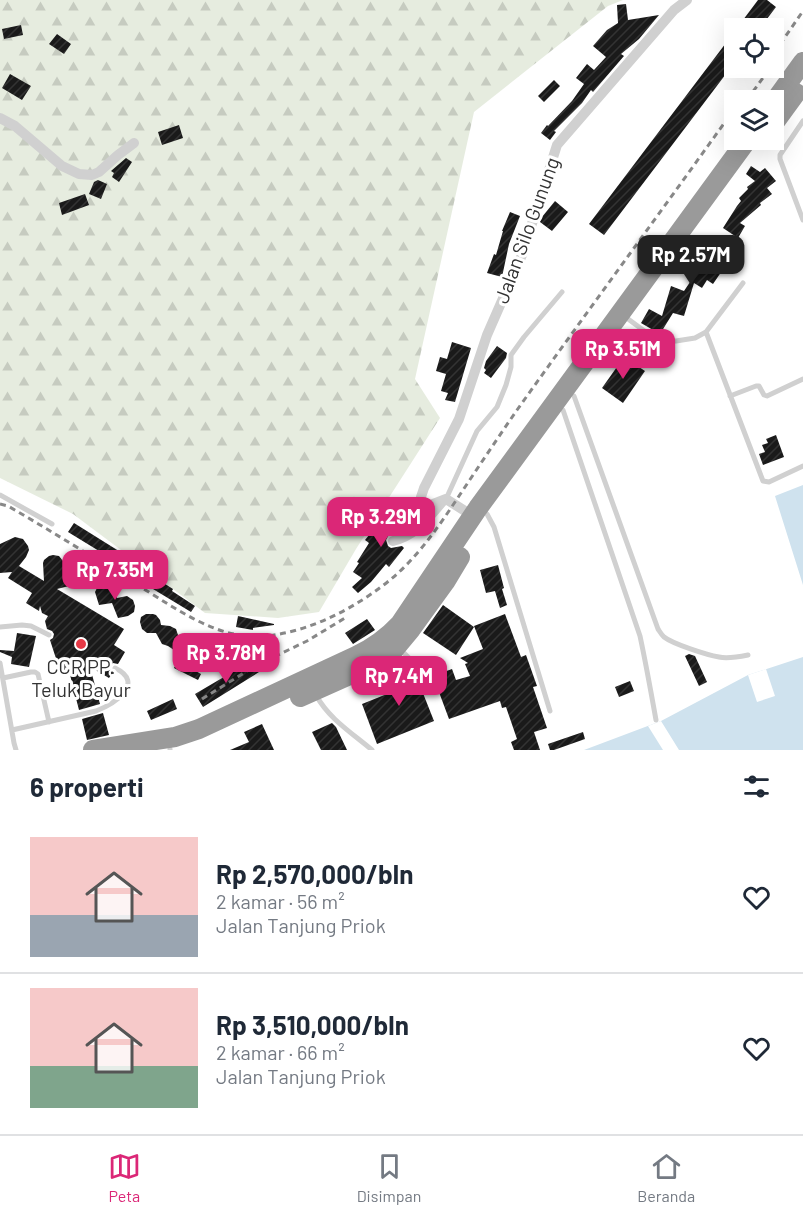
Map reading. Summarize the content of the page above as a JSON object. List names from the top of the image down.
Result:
{
  "streets": {
    "street": ["Jalan Silo Gunung"]
  },
  "places": ["CCR PP. Teluk Bayur"],
  "page": {
    "price": [
      "Rp 2.57M",
      "Rp 3.51M",
      "Rp 3.29M",
      "Rp 7.35M",
      "Rp 3.78M",
      "Rp 7.4M"
    ],
    "heading": "6 properti",
    "list": [
      {
        "name": "Rp 2,570,000/bln",
        "note": "2 kamar · 56 m² · Jalan Tanjung Priok"
      },
      {
        "name": "Rp 3,510,000/bln",
        "note": "2 kamar · 66 m² · Jalan Tanjung Priok"
      }
    ],
    "tabs": ["Peta", "Disimpan", "Beranda"]
  }
}
